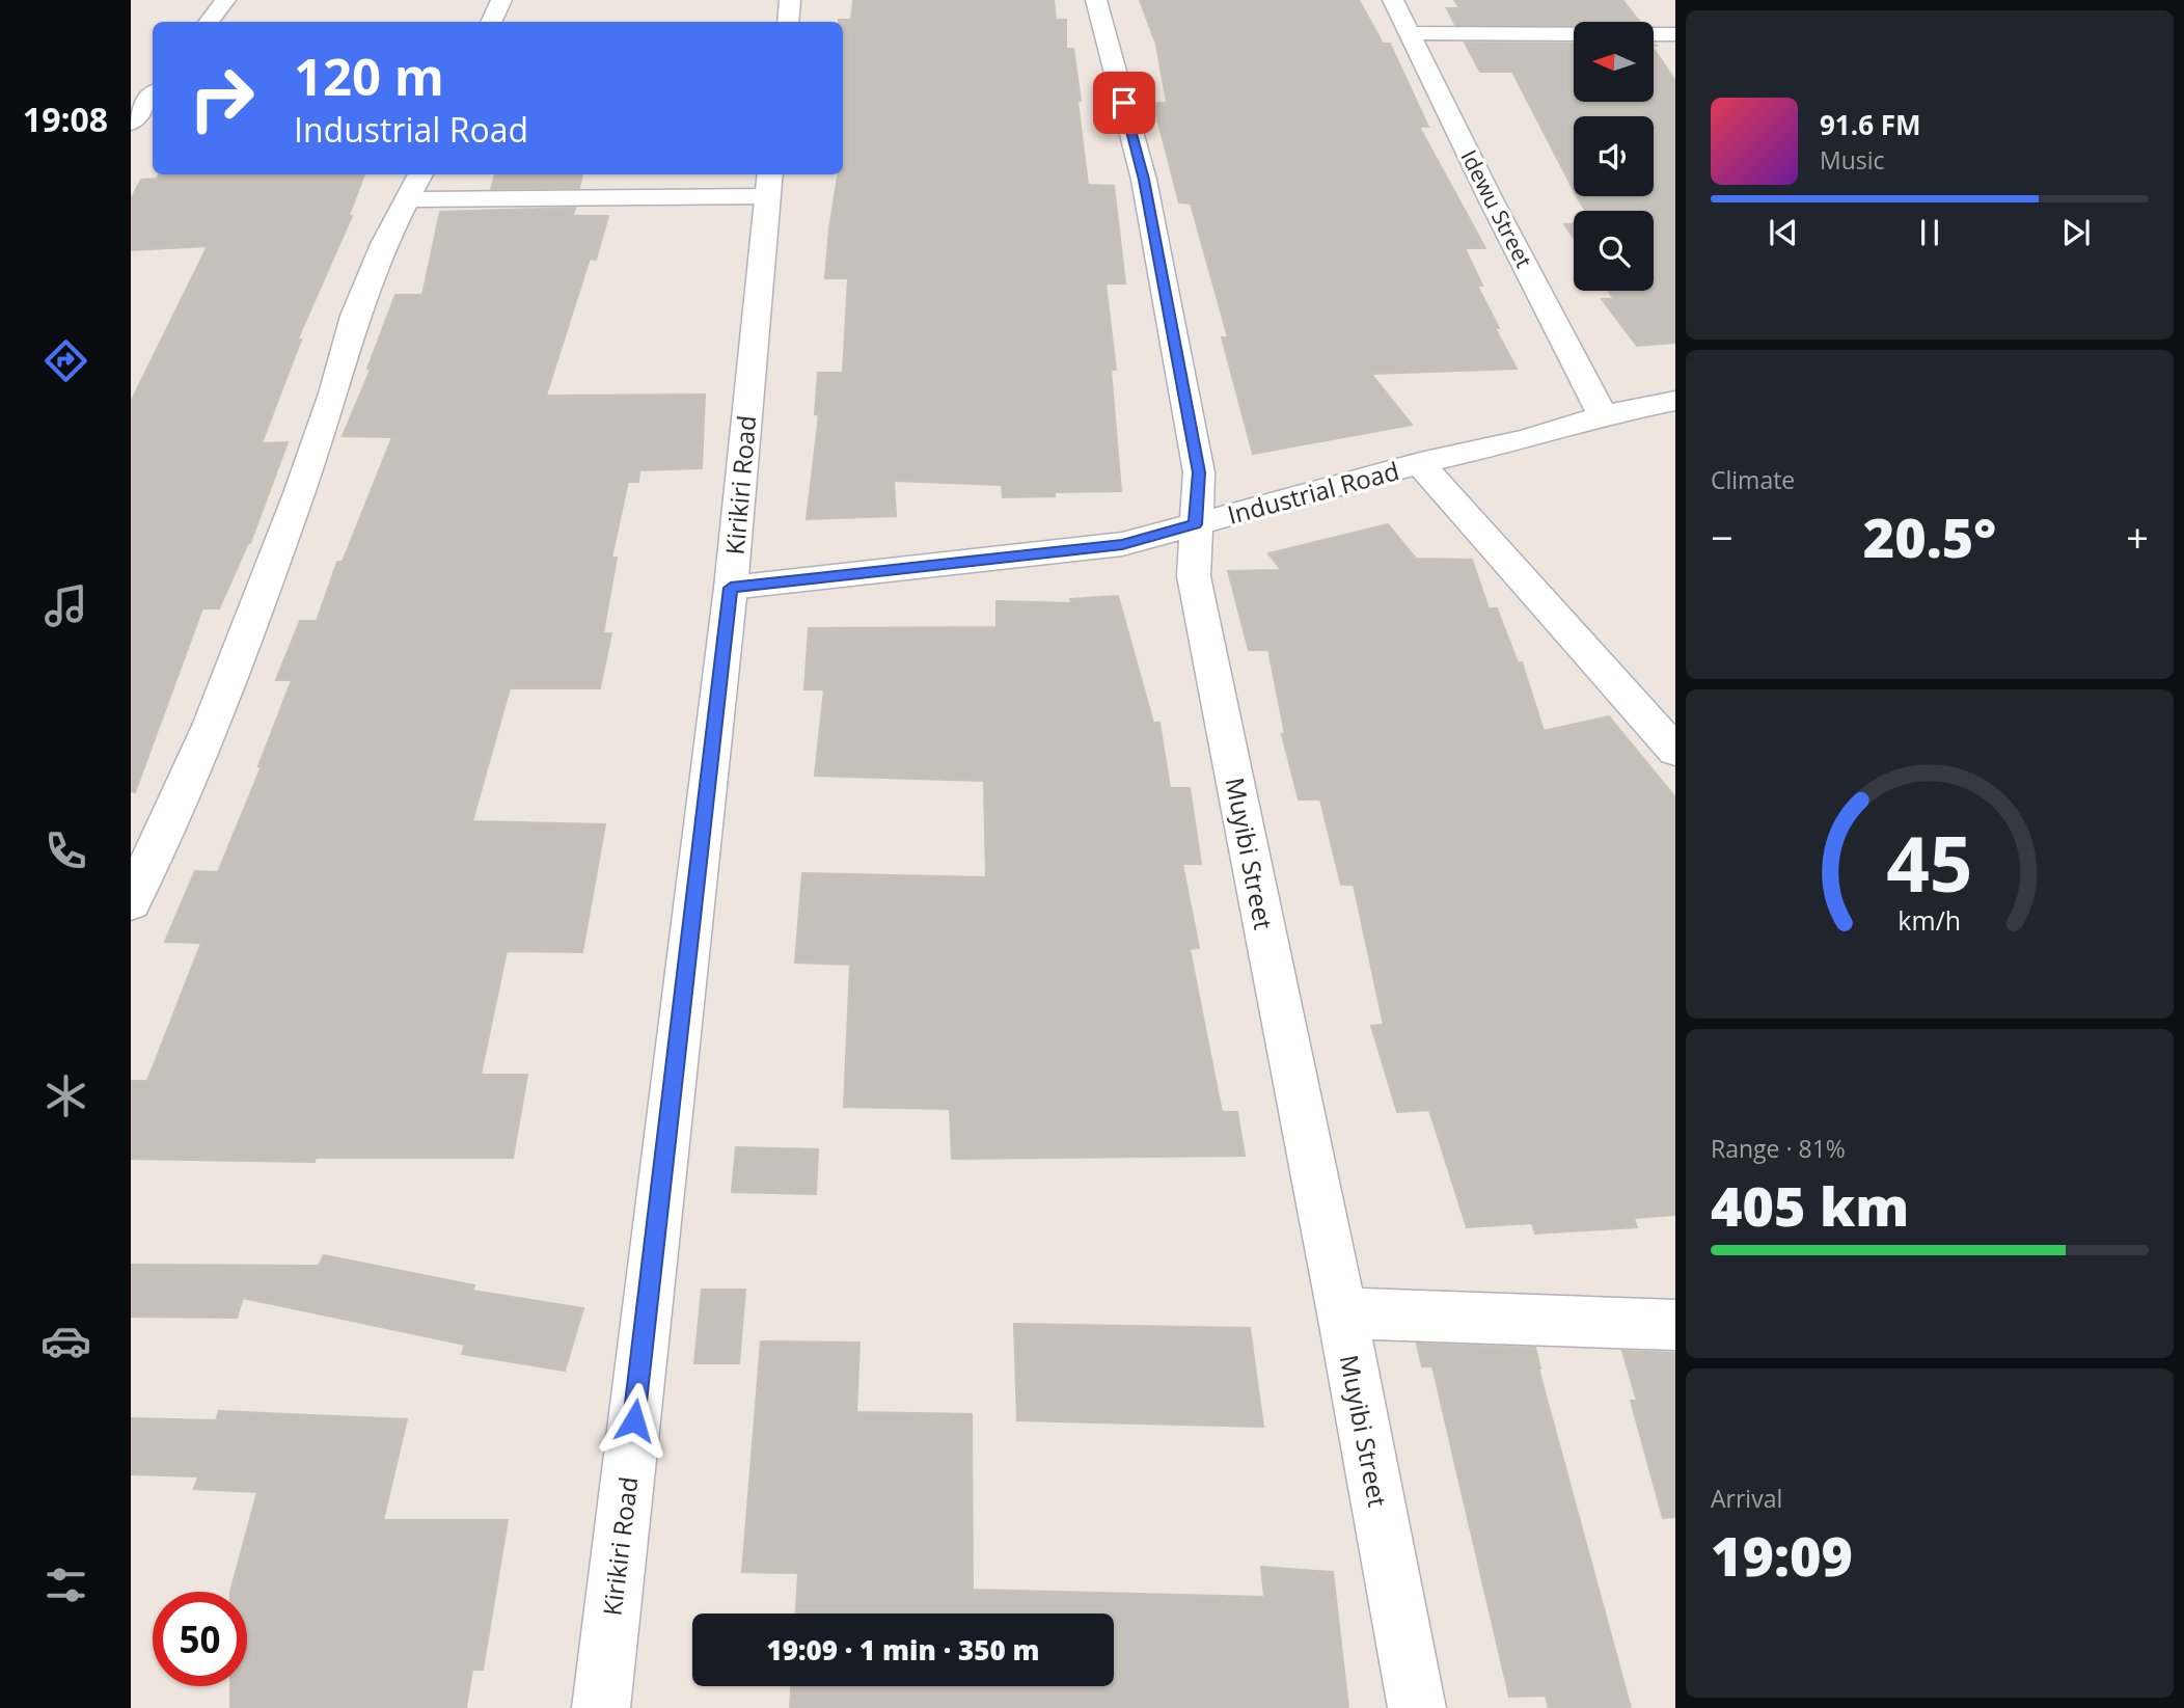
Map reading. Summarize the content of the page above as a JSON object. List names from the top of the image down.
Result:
{
  "streets": {
    "street": [
      "Idewu Street",
      "Kirikiri Road",
      "Industrial Road",
      "Muyibi Street"
    ]
  },
  "crossings": [
    ["Idewu Street", "Industrial Road"],
    ["Kirikiri Road", "Industrial Road"],
    ["Industrial Road", "Muyibi Street"]
  ],
  "north": "left",
  "page": {
    "tabs": "19:08",
    "turn": ["120 m", "Industrial Road"],
    "song": ["91.6 FM", "Music"],
    "tile": [
      "Climate",
      ["Range · 81%", "405 km"],
      ["Arrival", "19:09"]
    ],
    "heat": ["−", "20.5°", "+"],
    "limit": "50",
    "trip": "19:09 · 1 min · 350 m",
    "gauge": ["45", "km/h"]
  }
}
